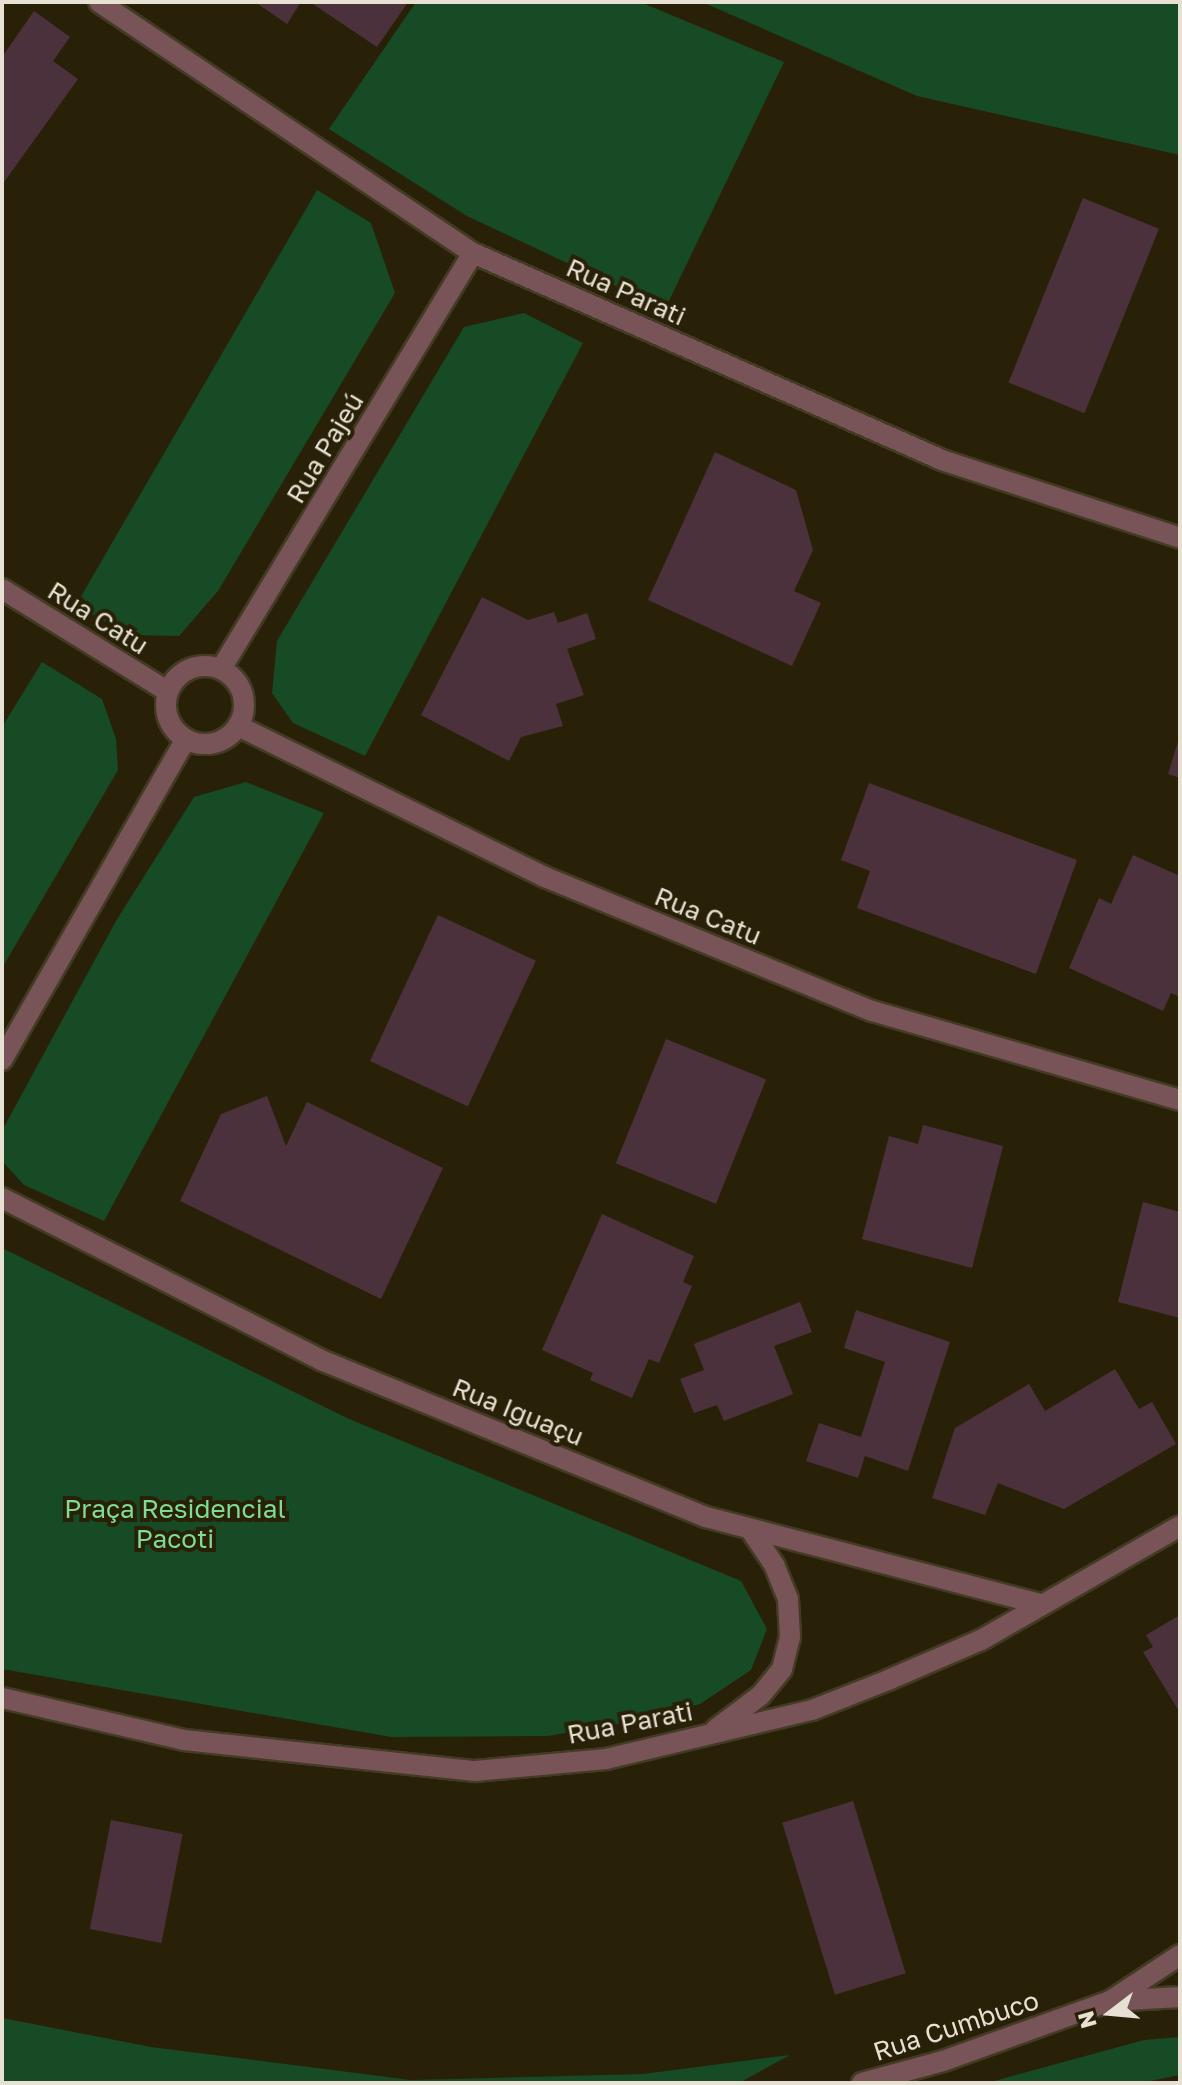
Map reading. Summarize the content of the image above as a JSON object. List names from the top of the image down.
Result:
{
  "streets": {
    "street": [
      "Rua Parati",
      "Rua Pajeú",
      "Rua Catu",
      "Rua Iguaçu",
      "Rua Cumbuco"
    ]
  },
  "crossings": [
    ["Rua Parati", "Rua Pajeú"],
    ["Rua Parati", "Rua Iguaçu"],
    ["Rua Pajeú", "Rua Catu"]
  ],
  "parks": ["Praça Residencial Pacoti"],
  "north": "left"
}
